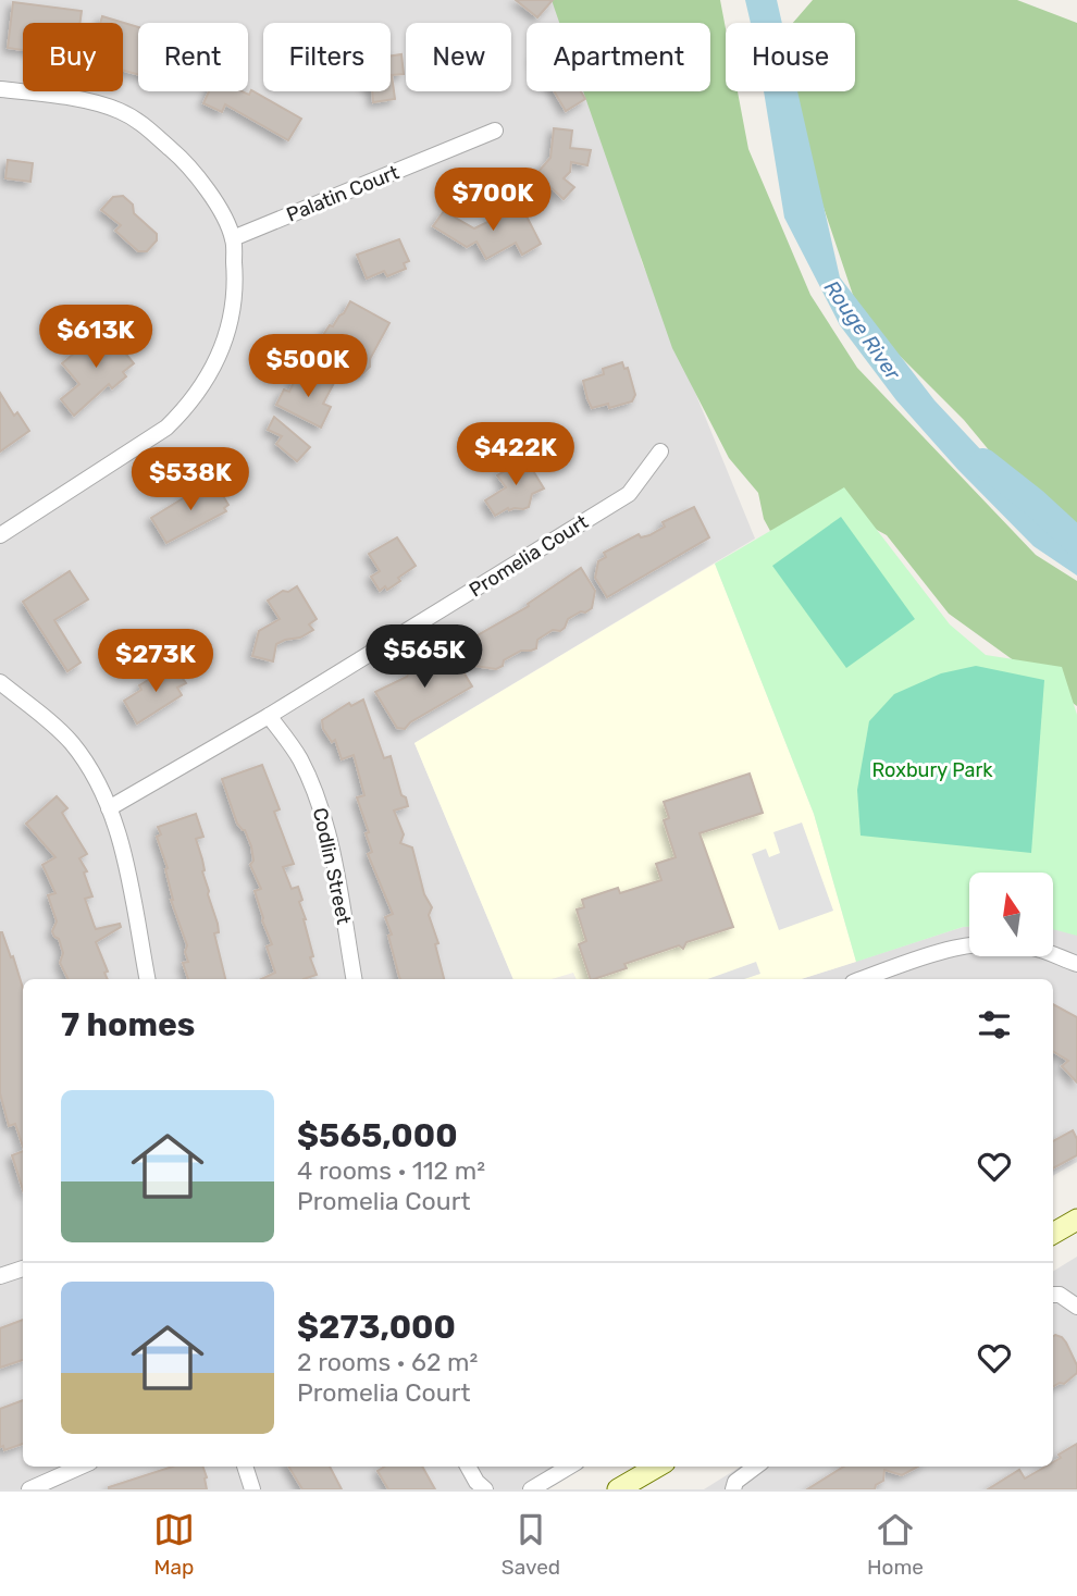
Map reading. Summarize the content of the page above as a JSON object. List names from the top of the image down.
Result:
{
  "streets": {
    "street": ["Palatin Court", "Promelia Court", "Codlin Street"]
  },
  "crossings": [
    ["Promelia Court", "Codlin Street"]
  ],
  "water": ["Rouge River"],
  "parks": ["Roxbury Park"],
  "north": "top",
  "page": {
    "chip": [
      "Buy",
      "Rent",
      "Filters",
      "New",
      "Apartment",
      "House"
    ],
    "price": [
      "$700K",
      "$613K",
      "$500K",
      "$422K",
      "$538K",
      "$565K",
      "$273K"
    ],
    "heading": "7 homes",
    "list": [
      {
        "name": "$565,000",
        "note": "4 rooms · 112 m² · Promelia Court"
      },
      {
        "name": "$273,000",
        "note": "2 rooms · 62 m² · Promelia Court"
      }
    ],
    "tabs": ["Map", "Saved", "Home"]
  }
}
